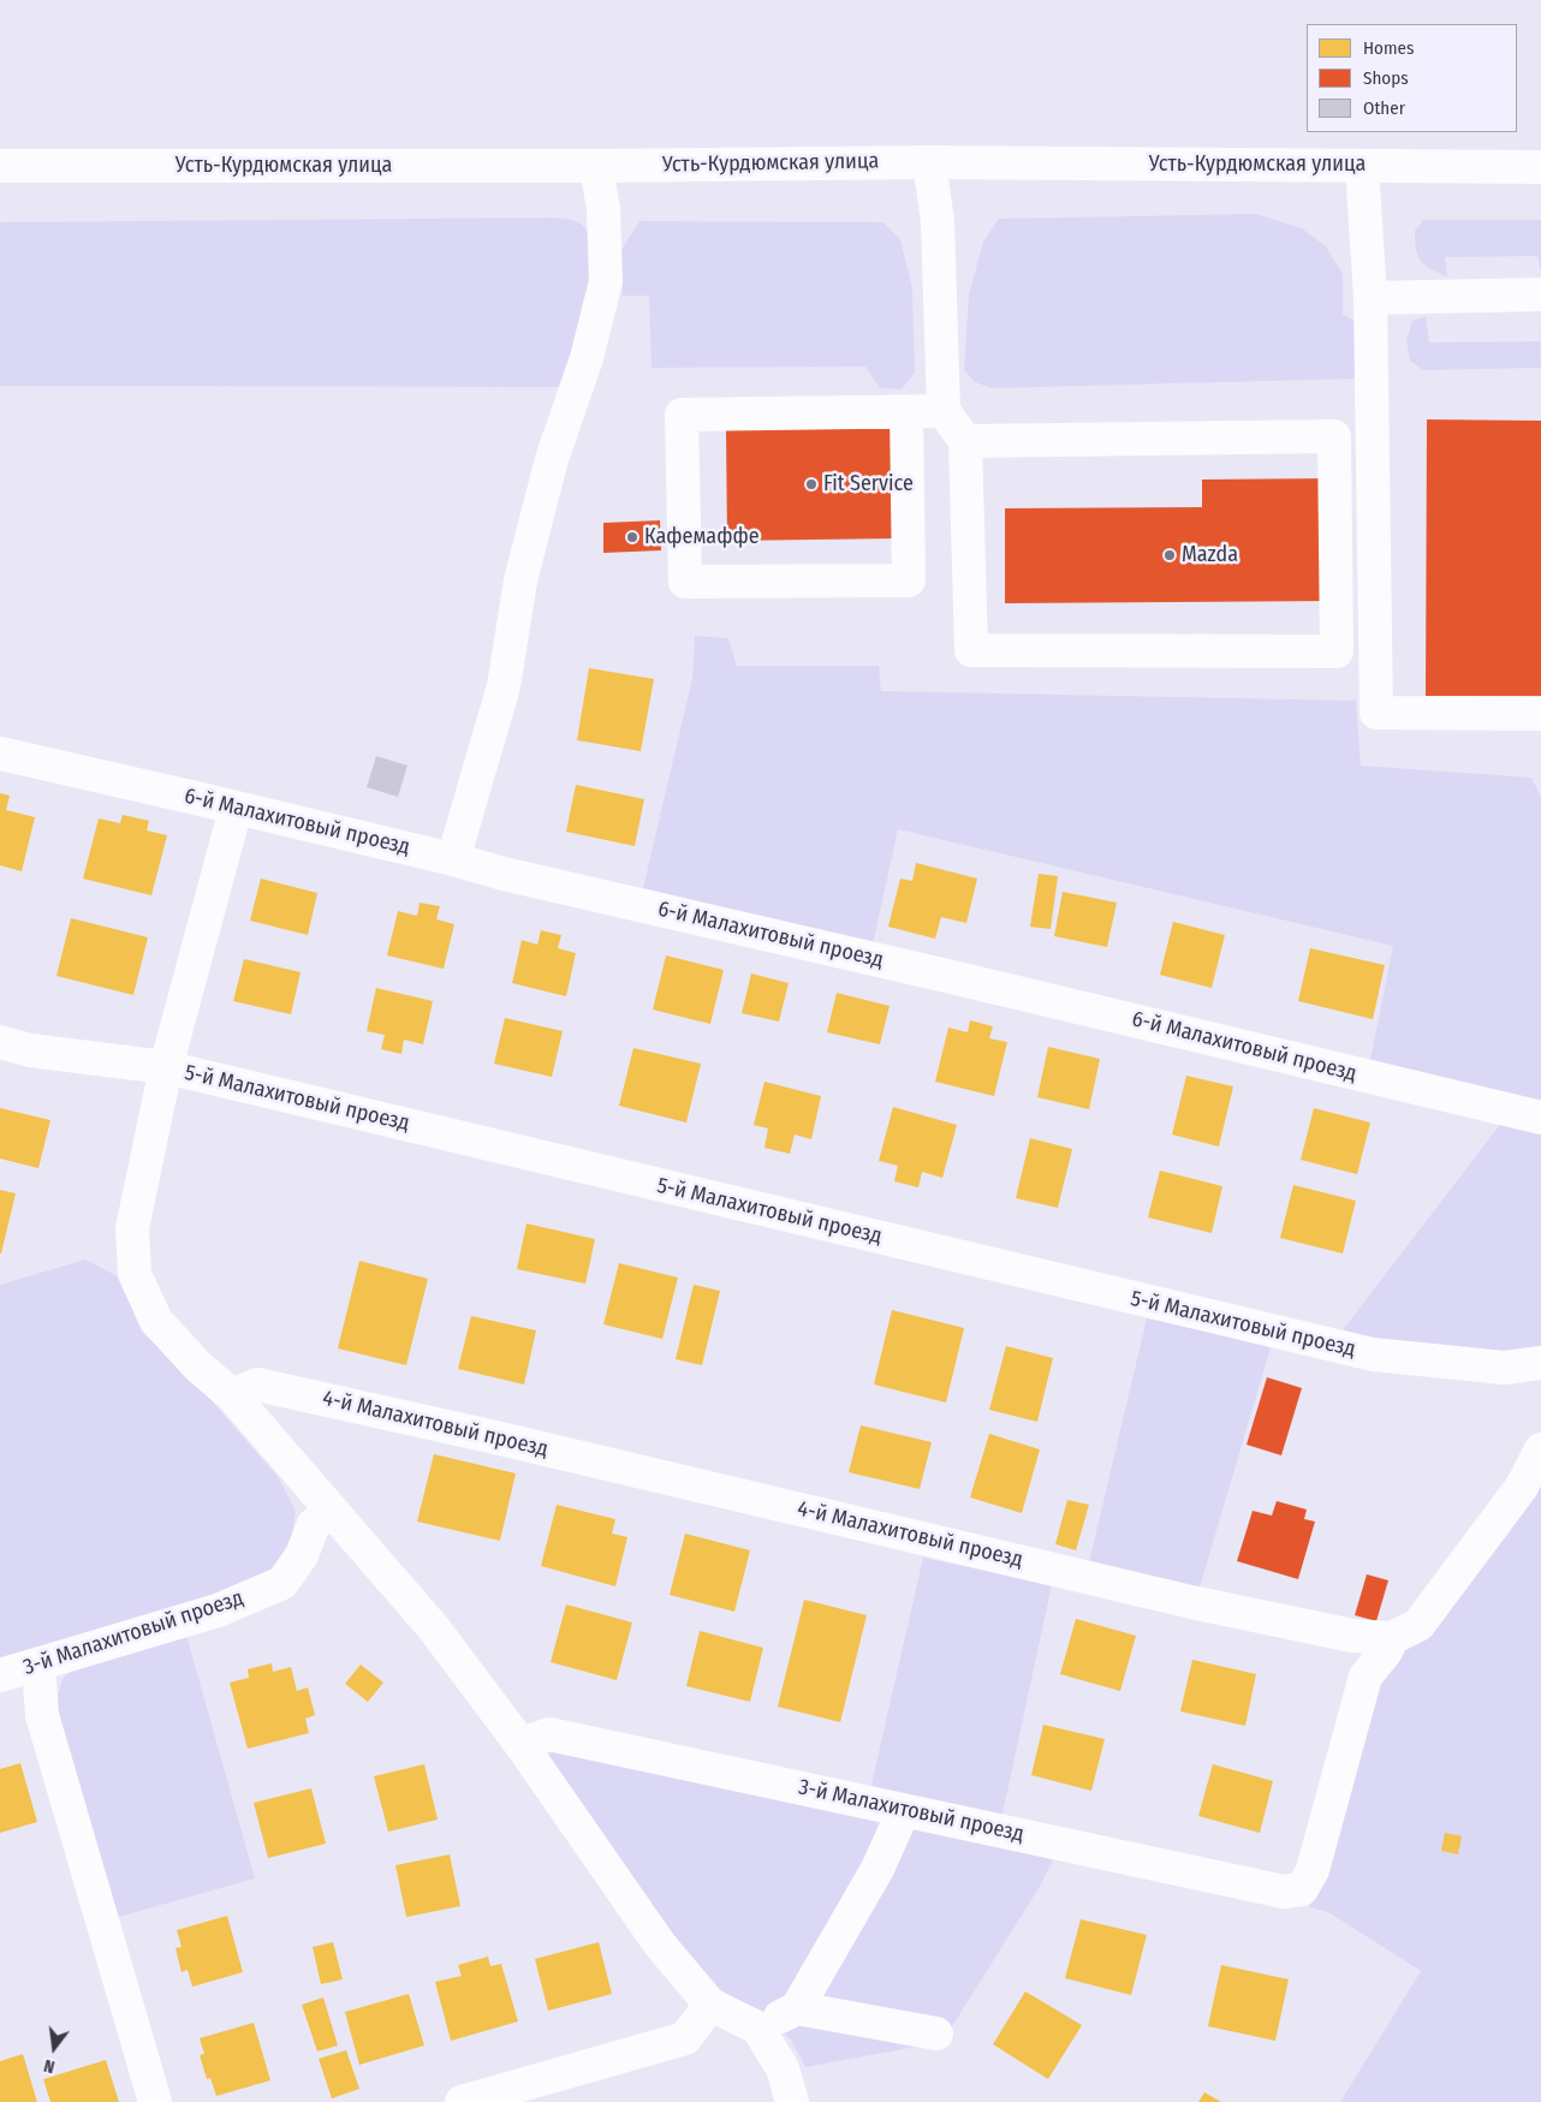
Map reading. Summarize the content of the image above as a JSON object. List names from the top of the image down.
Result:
{
  "streets": {
    "street": [
      "Усть-Курдюмская улица",
      "6-й Малахитовый проезд",
      "5-й Малахитовый проезд",
      "4-й Малахитовый проезд",
      "3-й Малахитовый проезд"
    ]
  },
  "crossings": [
    ["4-й Малахитовый проезд", "3-й Малахитовый проезд"]
  ],
  "places": ["Fit Service", "Кафемаффе", "Mazda"],
  "legend": ["Homes", "Shops", "Other"],
  "north": "bottom"
}
